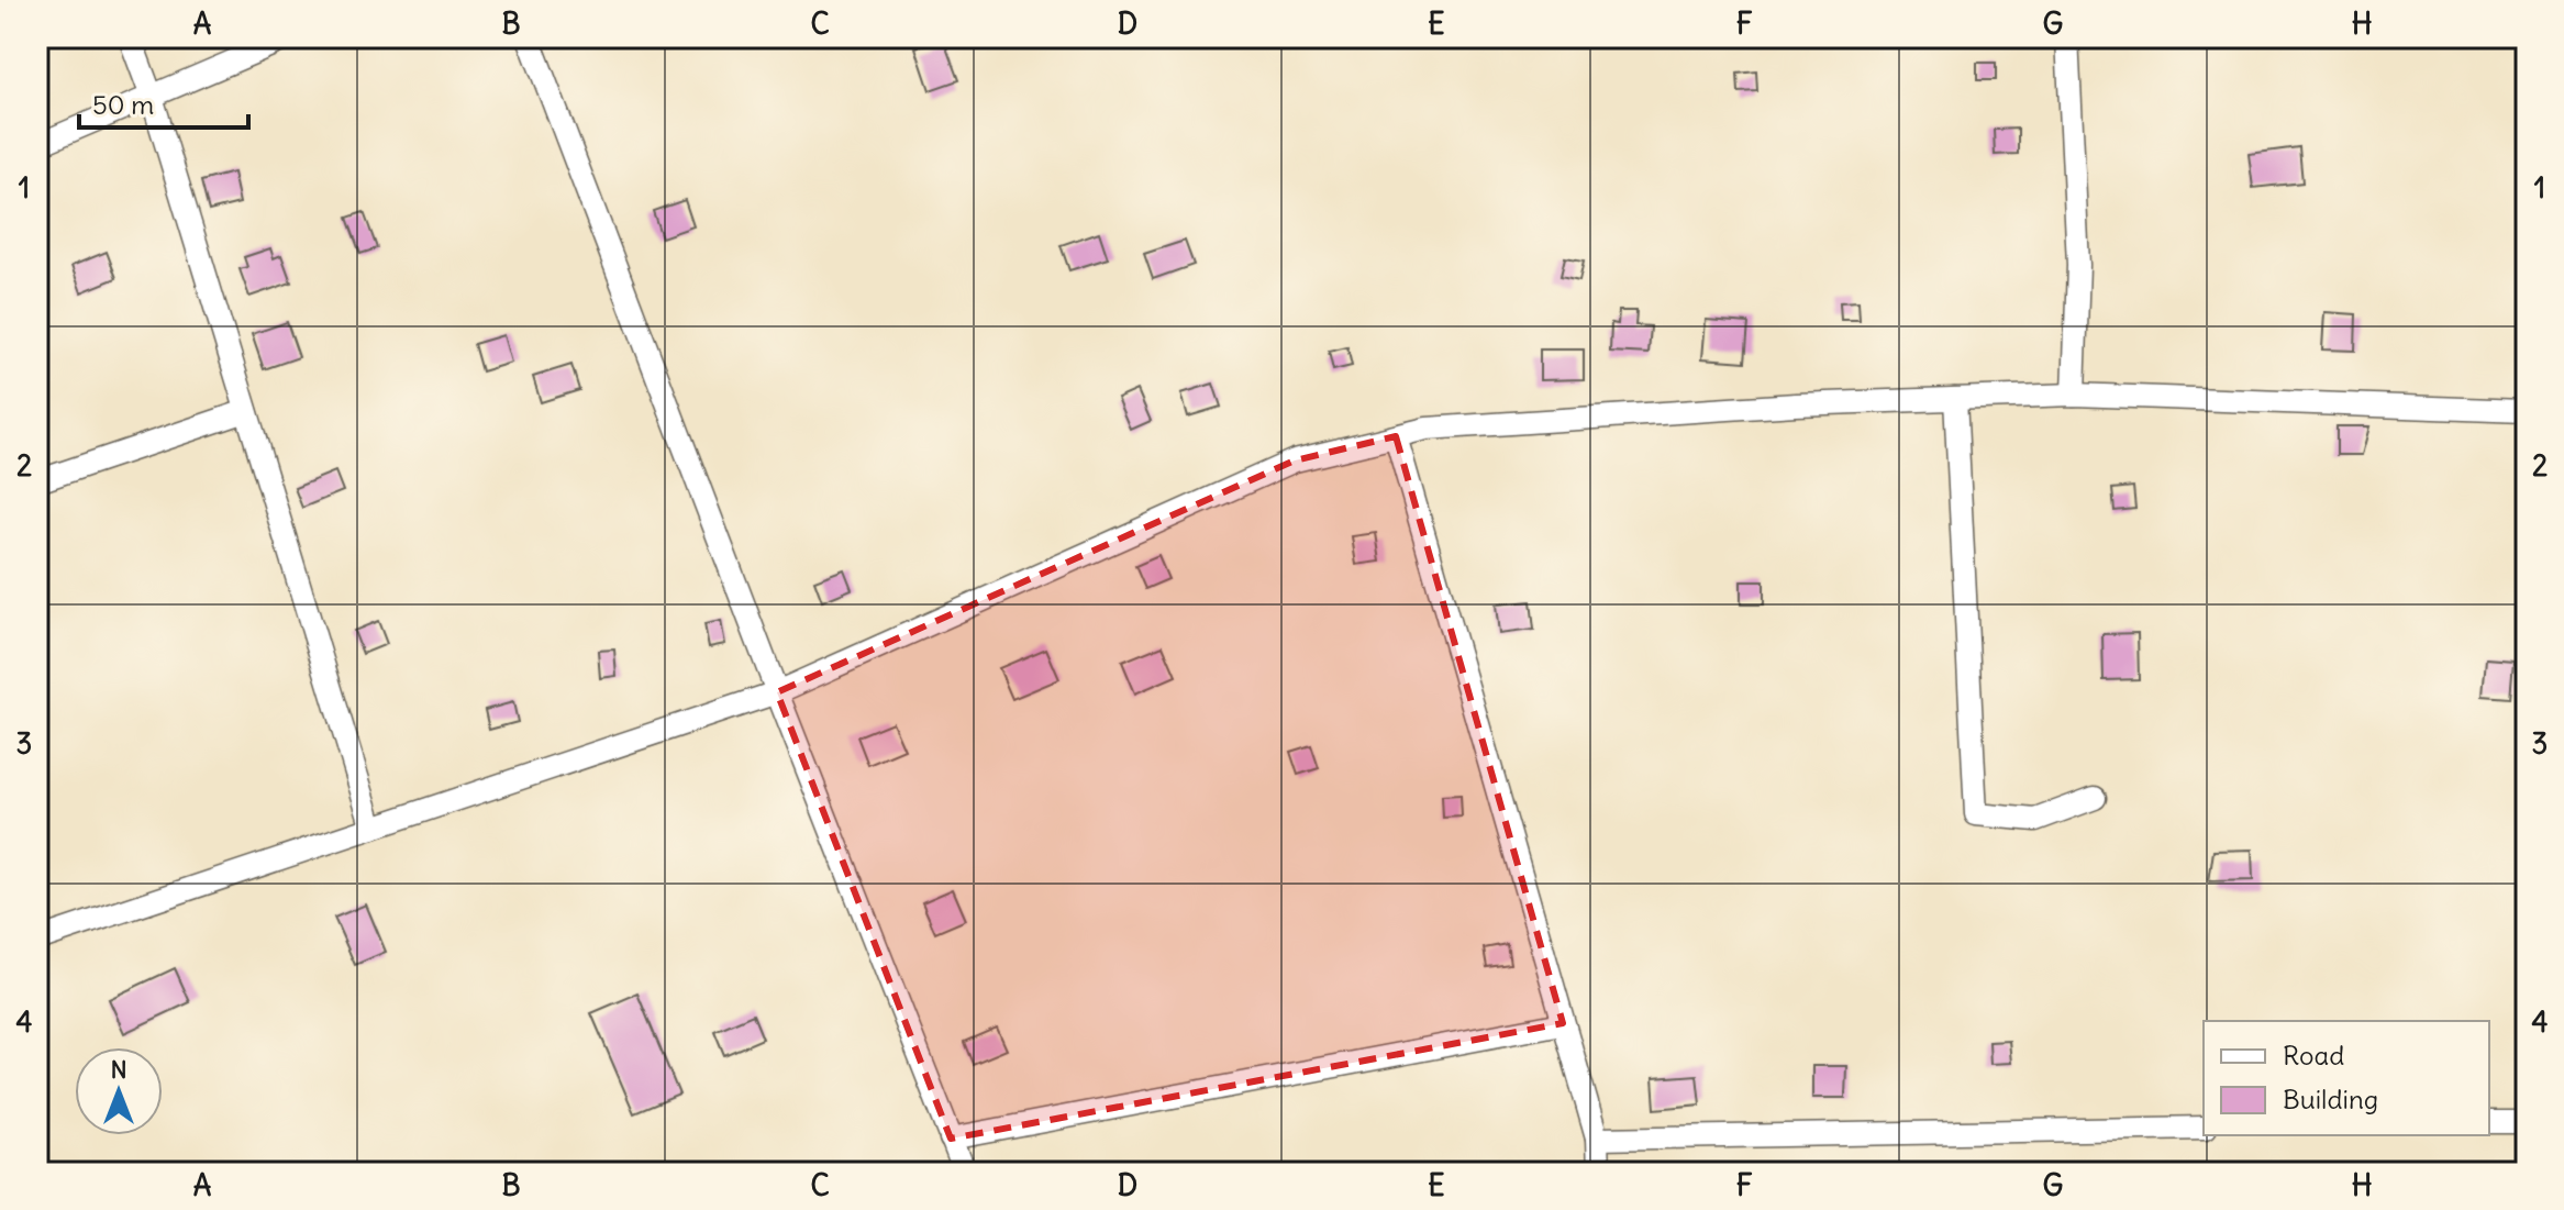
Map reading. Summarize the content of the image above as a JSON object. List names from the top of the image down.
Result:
{
  "legend": ["Road", "Building"],
  "scale_bar": "50 m",
  "north": "top",
  "grid": {
    "columns": [
      "A",
      "B",
      "C",
      "D",
      "E",
      "F",
      "G",
      "H"
    ],
    "rows": [
      "1",
      "2",
      "3",
      "4"
    ]
  }
}
